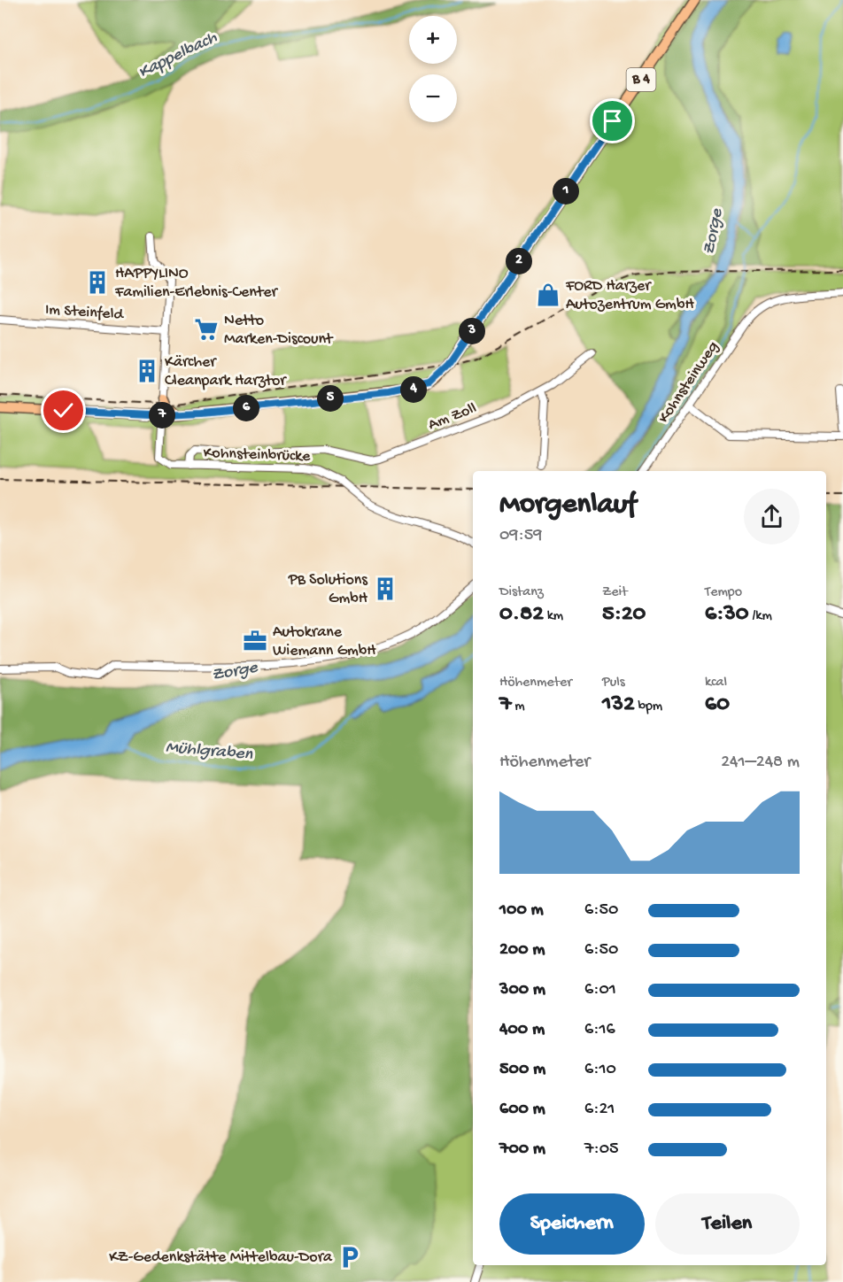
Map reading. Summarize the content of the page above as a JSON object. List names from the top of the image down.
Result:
{
  "streets": {
    "main road": ["B 4"],
    "street": [
      "Im Steinfeld",
      "Kohnsteinweg",
      "Am Zoll",
      "Kohnsteinbrücke"
    ]
  },
  "crossings": [
    ["B 4", "Kohnsteinbrücke"],
    ["Am Zoll", "Kohnsteinbrücke"]
  ],
  "water": ["Kappelbach", "Zorge", "Mühlgraben"],
  "places": {
    "building": ["HAPPYLINO Familien-Erlebnis-Center", "Kärcher Cleanpark Harztor", "PB Solutions GmbH"],
    "shop": ["FORD Harzer Autozentrum GmbH"],
    "supermarket": ["Netto Marken-Discount"],
    "office": ["Autokrane Wiemann GmbH"],
    "parking": ["KZ-Gedenkstätte Mittelbau-Dora"]
  },
  "page": {
    "map_buttons": ["+", "−"],
    "pins": [
      "1",
      "2",
      "3",
      "4",
      "5",
      "6",
      "7"
    ],
    "heading": ["Morgenlauf", "09:59"],
    "stats": [
      ["Distanz", "0.82 km"],
      ["Zeit", "5:20"],
      ["Tempo", "6:30 /km"],
      ["Höhenmeter", "7 m"],
      ["Puls", "132 bpm"],
      ["kcal", "60"]
    ],
    "chart": ["Höhenmeter", "241–248 m"],
    "list": [
      {
        "name": "100 m",
        "note": "6:50"
      },
      {
        "name": "200 m",
        "note": "6:50"
      },
      {
        "name": "300 m",
        "note": "6:01"
      },
      {
        "name": "400 m",
        "note": "6:16"
      },
      {
        "name": "500 m",
        "note": "6:10"
      },
      {
        "name": "600 m",
        "note": "6:21"
      },
      {
        "name": "700 m",
        "note": "7:05"
      }
    ],
    "buttons": ["Speichern", "Teilen"]
  }
}
